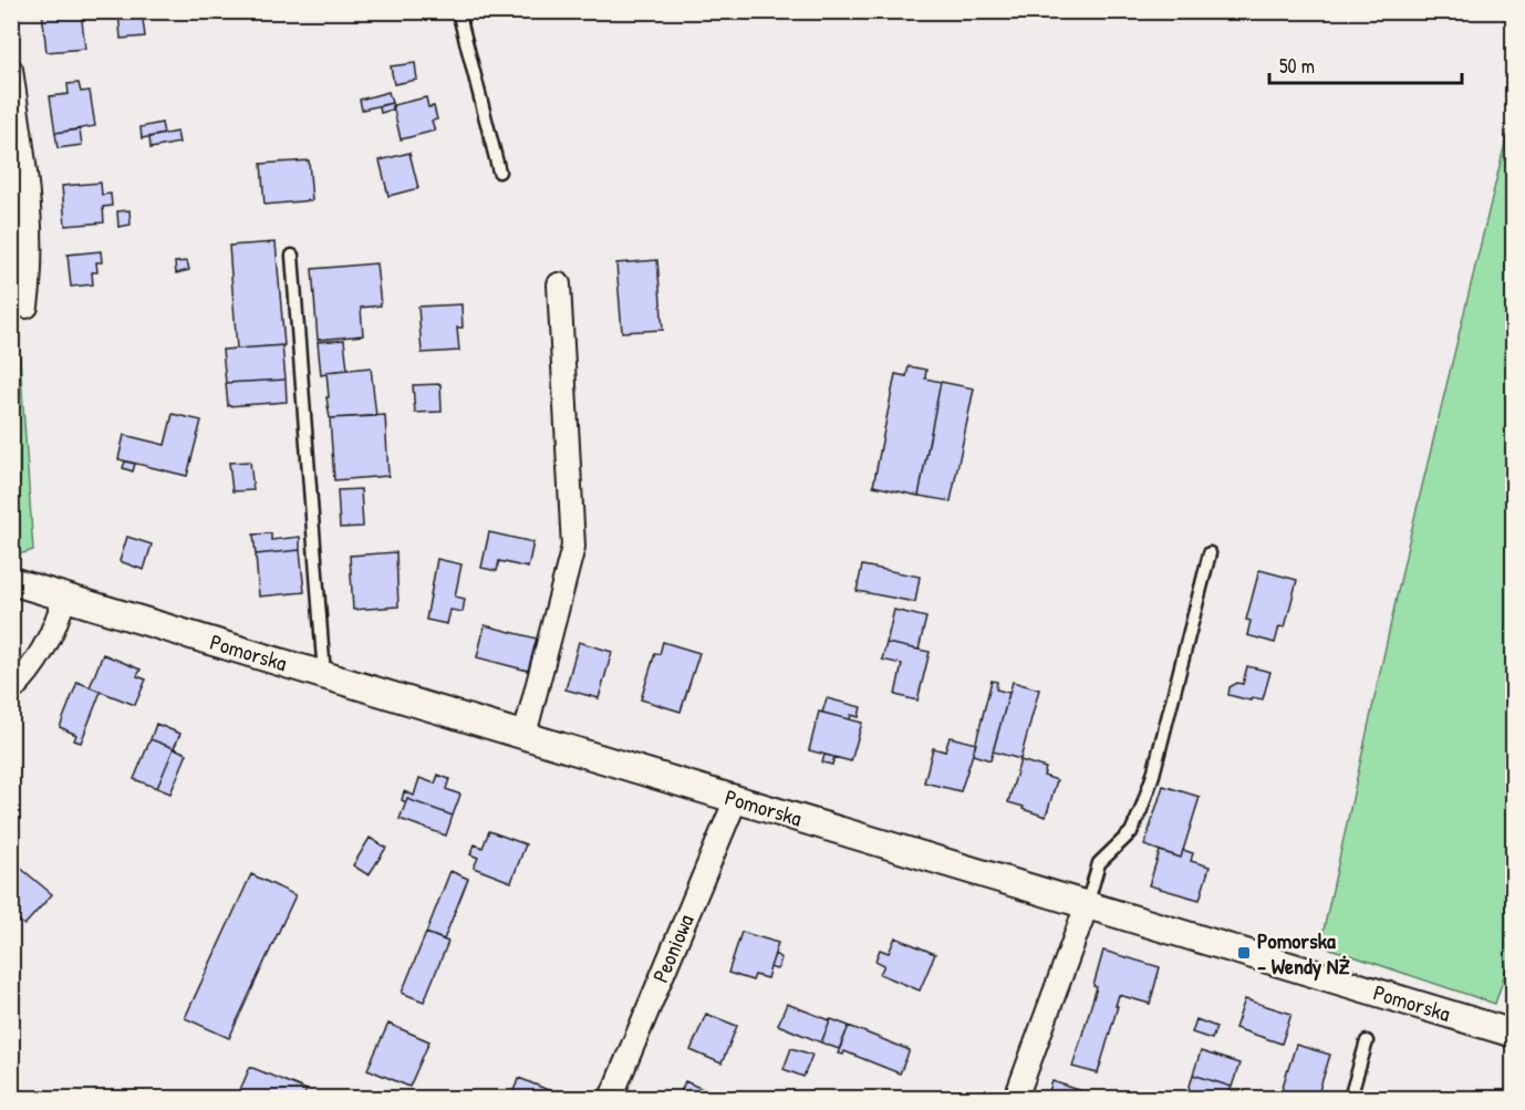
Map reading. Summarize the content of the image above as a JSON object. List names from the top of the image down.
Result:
{
  "streets": {
    "street": ["Pomorska", "Peoniowa"]
  },
  "crossings": [
    ["Pomorska", "Peoniowa"]
  ],
  "places": {
    "transit": ["Pomorska - Wendy NŻ"]
  },
  "scale_bar": "50 m"
}
